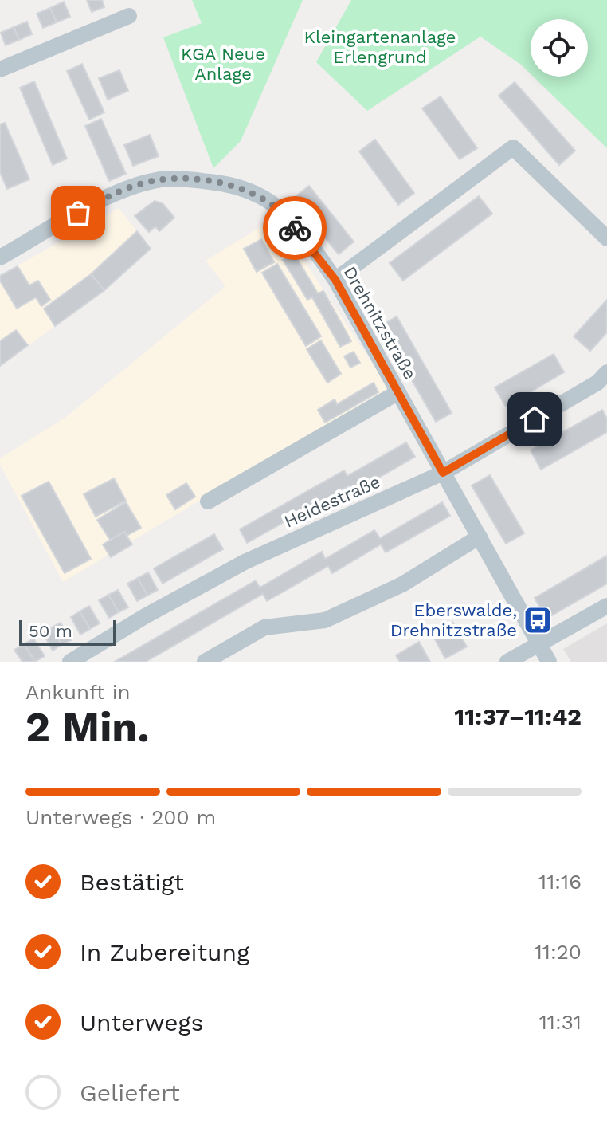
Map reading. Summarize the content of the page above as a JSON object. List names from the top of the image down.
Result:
{
  "streets": {
    "street": ["Drehnitzstraße", "Heidestraße"]
  },
  "crossings": [
    ["Drehnitzstraße", "Heidestraße"]
  ],
  "parks": ["Kleingartenanlage Erlengrund", "KGA Neue Anlage"],
  "places": {
    "bus stop": ["Eberswalde, Drehnitzstraße"]
  },
  "scale_bar": "50 m",
  "page": {
    "scale": "50 m",
    "heading": ["2 Min.", "Ankunft in", "11:37–11:42"],
    "bar": "Unterwegs · 200 m",
    "list": [
      ["Bestätigt", "11:16"],
      ["In Zubereitung", "11:20"],
      ["Unterwegs", "11:31"],
      "Geliefert"
    ]
  }
}
